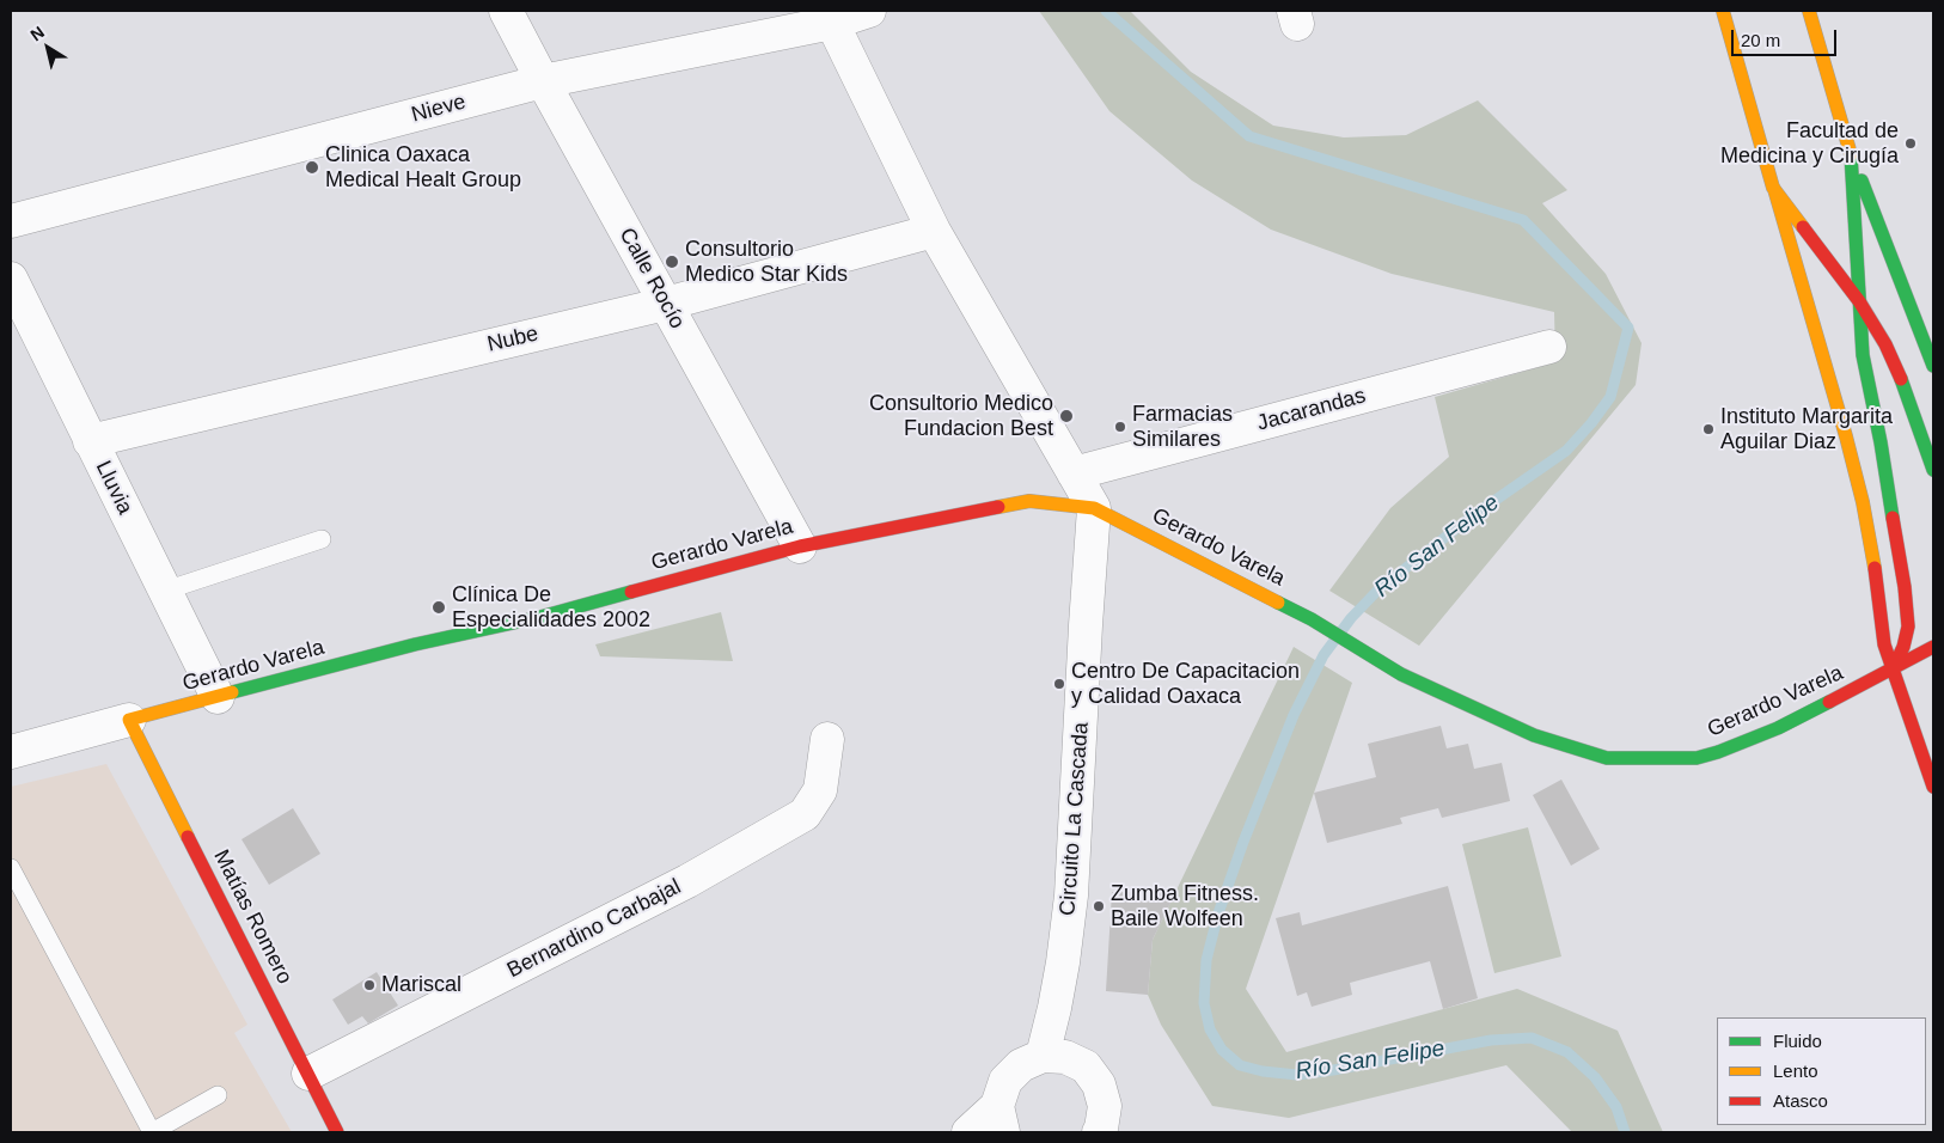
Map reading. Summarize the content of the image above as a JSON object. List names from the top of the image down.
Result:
{
  "streets": {
    "main road": ["Gerardo Varela", "Matías Romero"],
    "street": [
      "Nieve",
      "Calle Rocío",
      "Nube",
      "Jacarandas",
      "Lluvia",
      "Circuito La Cascada",
      "Bernardino Carbajal"
    ]
  },
  "crossings": [
    ["Nieve", "Calle Rocío"],
    ["Calle Rocío", "Nube"],
    ["Calle Rocío", "Gerardo Varela"],
    ["Nube", "Lluvia"],
    ["Lluvia", "Gerardo Varela"],
    ["Gerardo Varela", "Circuito La Cascada"],
    ["Gerardo Varela", "Matías Romero"],
    ["Matías Romero", "Bernardino Carbajal"]
  ],
  "water": ["Río San Felipe"],
  "places": [
    "Facultad de Medicina y Cirugía",
    "Clinica Oaxaca Medical Healt Group",
    "Consultorio Medico Star Kids",
    "Consultorio Medico Fundacion Best",
    "Farmacias Similares",
    "Instituto Margarita Aguilar Diaz",
    "Clínica De Especialidades 2002",
    "Centro De Capacitacion y Calidad Oaxaca",
    "Zumba Fitness. Baile Wolfeen",
    "Mariscal"
  ],
  "legend": ["Fluido", "Lento", "Atasco"],
  "scale_bar": "20 m",
  "north": "top left"
}
